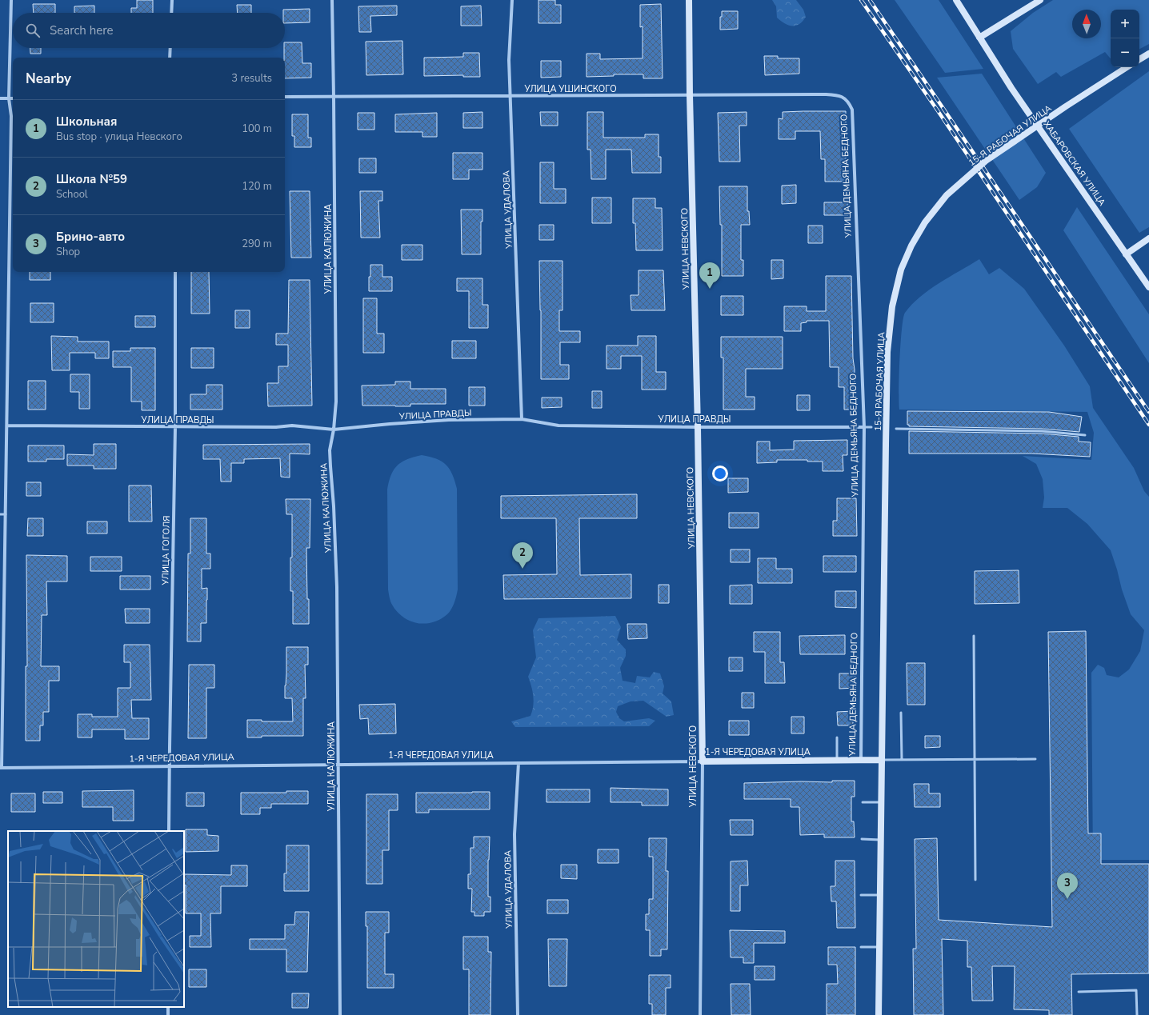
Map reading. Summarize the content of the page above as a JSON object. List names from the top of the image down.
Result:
{
  "streets": {
    "main road": [
      "15-Я РАБОЧАЯ УЛИЦА",
      "ХАБАРОВСКАЯ УЛИЦА",
      "УЛИЦА НЕВСКОГО",
      "1-Я ЧЕРЕДОВАЯ УЛИЦА"
    ],
    "street": [
      "УЛИЦА УШИНСКОГО",
      "УЛИЦА ДЕМЬЯНА БЕДНОГО",
      "УЛИЦА УДАЛОВА",
      "УЛИЦА КАЛЮЖИНА",
      "УЛИЦА ПРАВДЫ",
      "УЛИЦА ГОГОЛЯ"
    ]
  },
  "crossings": [
    ["УЛИЦА УШИНСКОГО", "УЛИЦА ДЕМЬЯНА БЕДНОГО"],
    ["УЛИЦА УШИНСКОГО", "УЛИЦА УДАЛОВА"],
    ["УЛИЦА УШИНСКОГО", "УЛИЦА КАЛЮЖИНА"],
    ["УЛИЦА УШИНСКОГО", "УЛИЦА НЕВСКОГО"],
    ["15-Я РАБОЧАЯ УЛИЦА", "1-Я ЧЕРЕДОВАЯ УЛИЦА"],
    ["УЛИЦА ДЕМЬЯНА БЕДНОГО", "УЛИЦА ПРАВДЫ"],
    ["УЛИЦА ДЕМЬЯНА БЕДНОГО", "1-Я ЧЕРЕДОВАЯ УЛИЦА"],
    ["УЛИЦА УДАЛОВА", "УЛИЦА ПРАВДЫ"],
    ["УЛИЦА УДАЛОВА", "1-Я ЧЕРЕДОВАЯ УЛИЦА"],
    ["УЛИЦА КАЛЮЖИНА", "УЛИЦА ПРАВДЫ"],
    ["УЛИЦА КАЛЮЖИНА", "1-Я ЧЕРЕДОВАЯ УЛИЦА"],
    ["УЛИЦА НЕВСКОГО", "УЛИЦА ПРАВДЫ"],
    ["УЛИЦА НЕВСКОГО", "1-Я ЧЕРЕДОВАЯ УЛИЦА"],
    ["УЛИЦА ПРАВДЫ", "УЛИЦА ГОГОЛЯ"],
    ["УЛИЦА ГОГОЛЯ", "1-Я ЧЕРЕДОВАЯ УЛИЦА"]
  ],
  "north": "top",
  "page": {
    "map_buttons": ["+", "−"],
    "search": "Search here",
    "heading": ["Nearby", "3 results"],
    "list": [
      {
        "mark": "1",
        "name": "Школьная",
        "note": "Bus stop · улица Невского",
        "value": "100 m"
      },
      {
        "mark": "2",
        "name": "Школа №59",
        "note": "School",
        "value": "120 m"
      },
      {
        "mark": "3",
        "name": "Брино-авто",
        "note": "Shop",
        "value": "290 m"
      }
    ],
    "pins": ["1", "2", "3"]
  }
}
